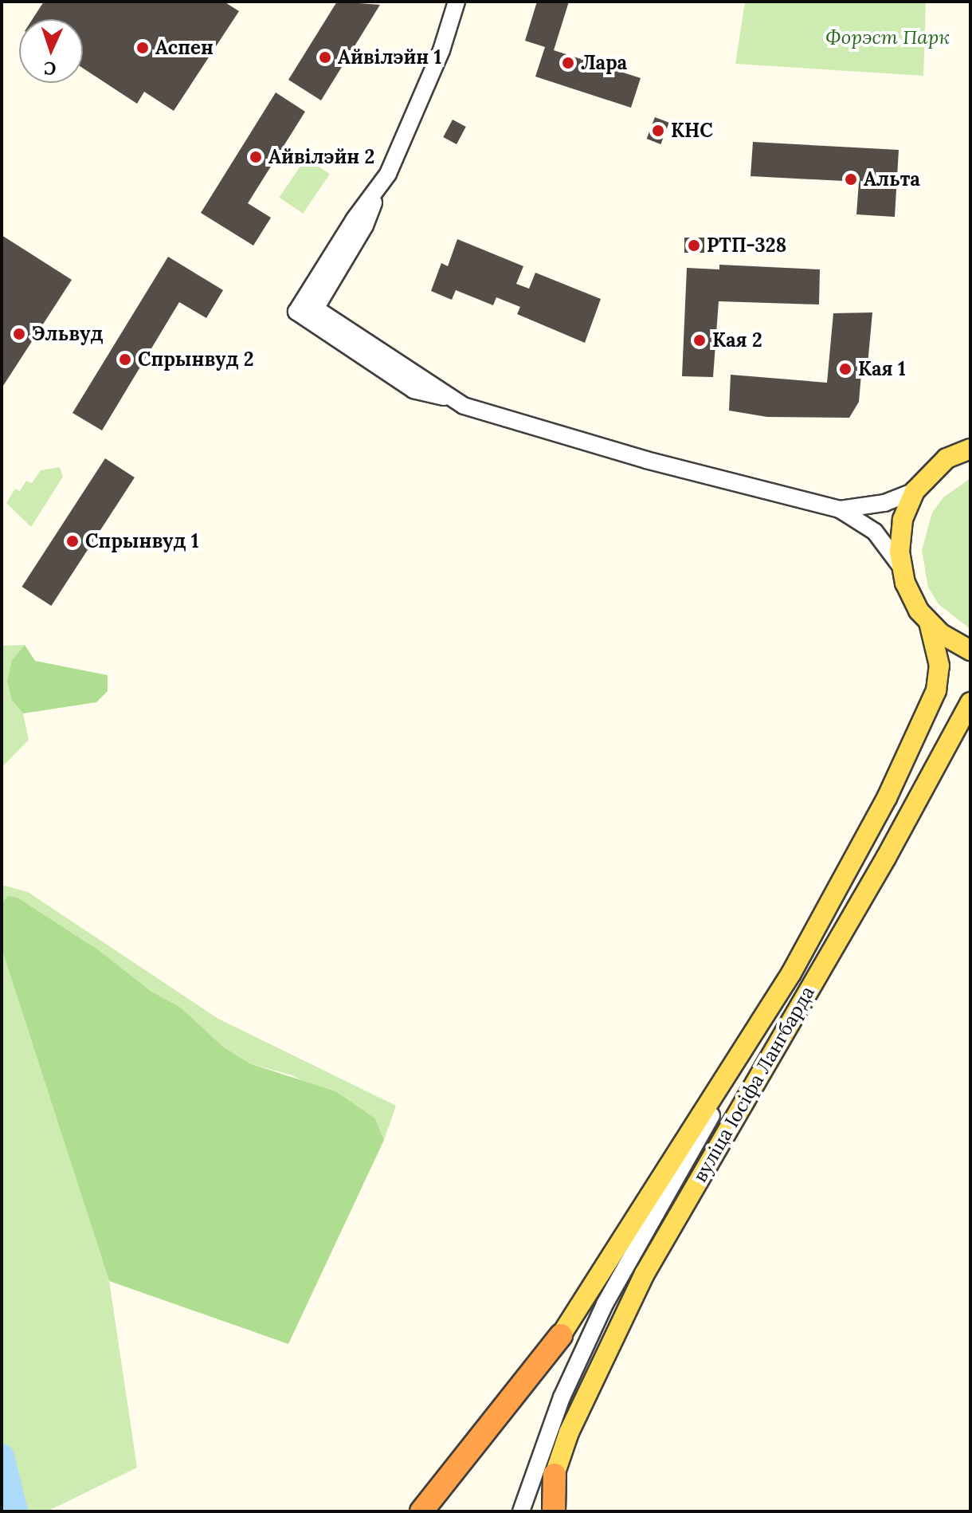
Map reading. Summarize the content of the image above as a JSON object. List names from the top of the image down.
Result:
{
  "streets": {
    "main road": ["вуліца Іосіфа Лангбарда"]
  },
  "parks": ["Форэст Парк"],
  "places": [
    "Аспен",
    "Айвілэйн 1",
    "Лара",
    "КНС",
    "Айвілэйн 2",
    "Альта",
    "РТП-328",
    "Эльвуд",
    "Кая 2",
    "Спрынвуд 2",
    "Кая 1",
    "Спрынвуд 1"
  ],
  "north": "bottom"
}
